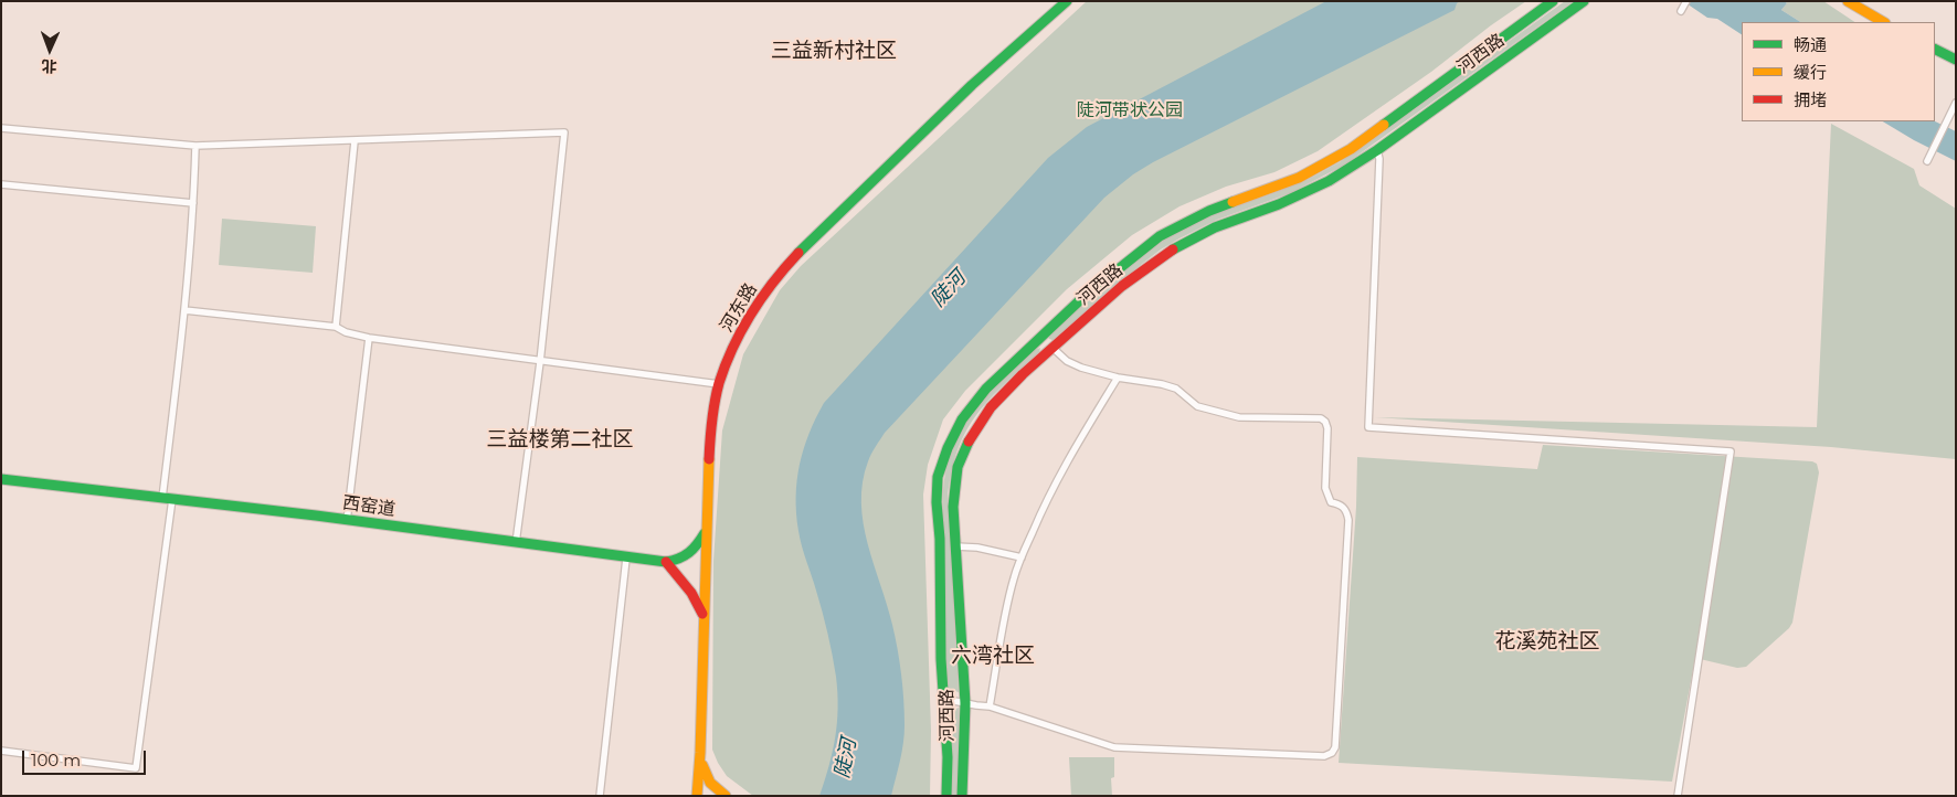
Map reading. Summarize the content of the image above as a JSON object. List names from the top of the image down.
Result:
{
  "streets": {
    "main road": ["河西路", "河东路", "西窑道"]
  },
  "districts": [
    "三益新村社区",
    "三益楼第二社区",
    "花溪苑社区",
    "六湾社区"
  ],
  "water": ["陡河"],
  "parks": ["陡河带状公园"],
  "legend": ["畅通", "缓行", "拥堵"],
  "scale_bar": "100 m",
  "north": "bottom"
}
